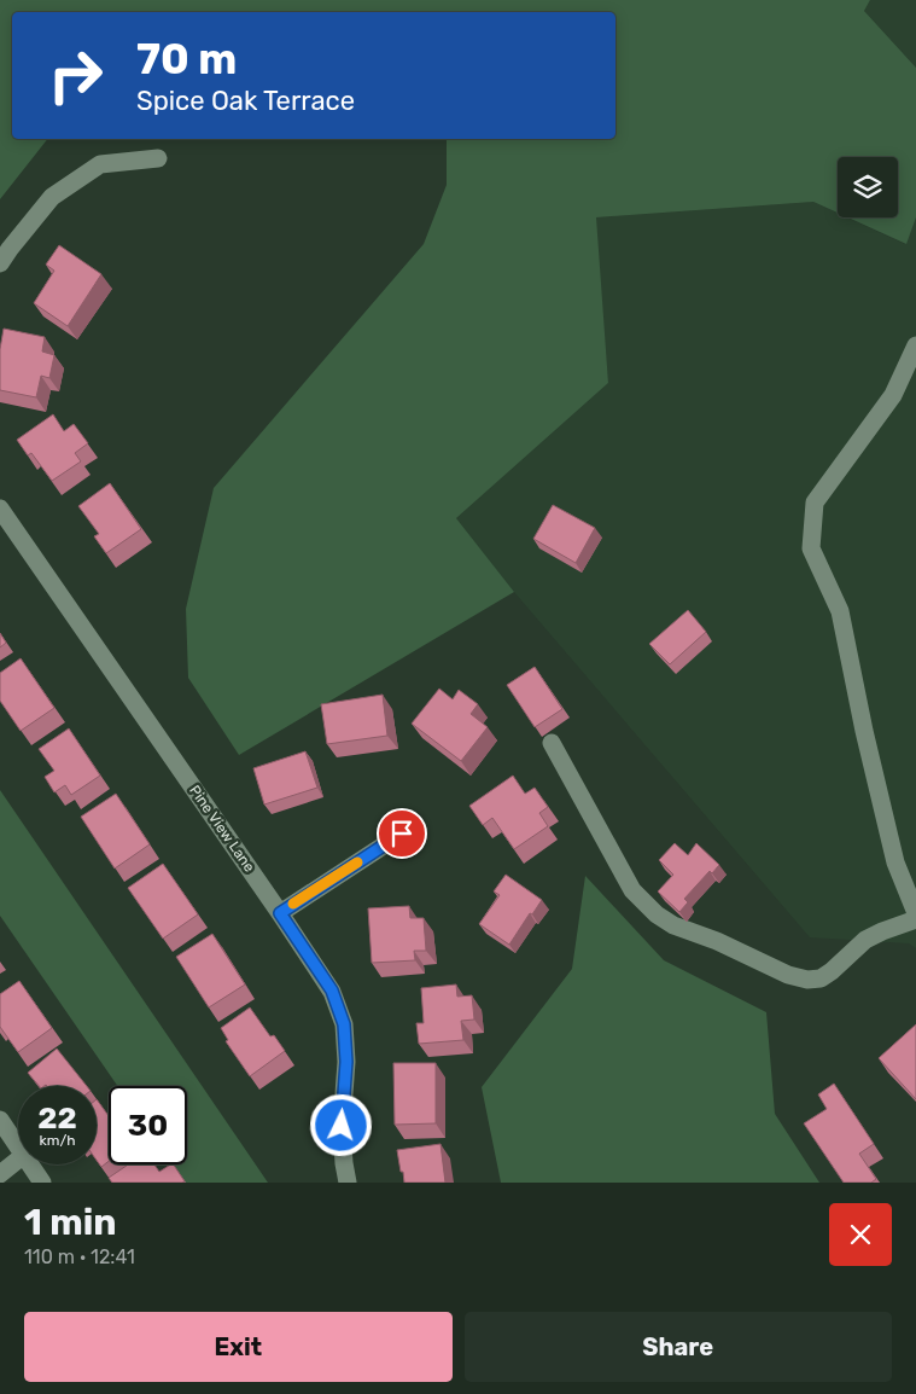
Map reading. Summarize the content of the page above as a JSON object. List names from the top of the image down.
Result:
{
  "streets": {
    "street": ["Pine View Lane"]
  },
  "page": {
    "turn": ["70 m", "Spice Oak Terrace"],
    "speed": "22 km/h",
    "limit": "30",
    "heading": ["1 min", "110 m · 12:41"],
    "buttons": ["Exit", "Share"]
  }
}
